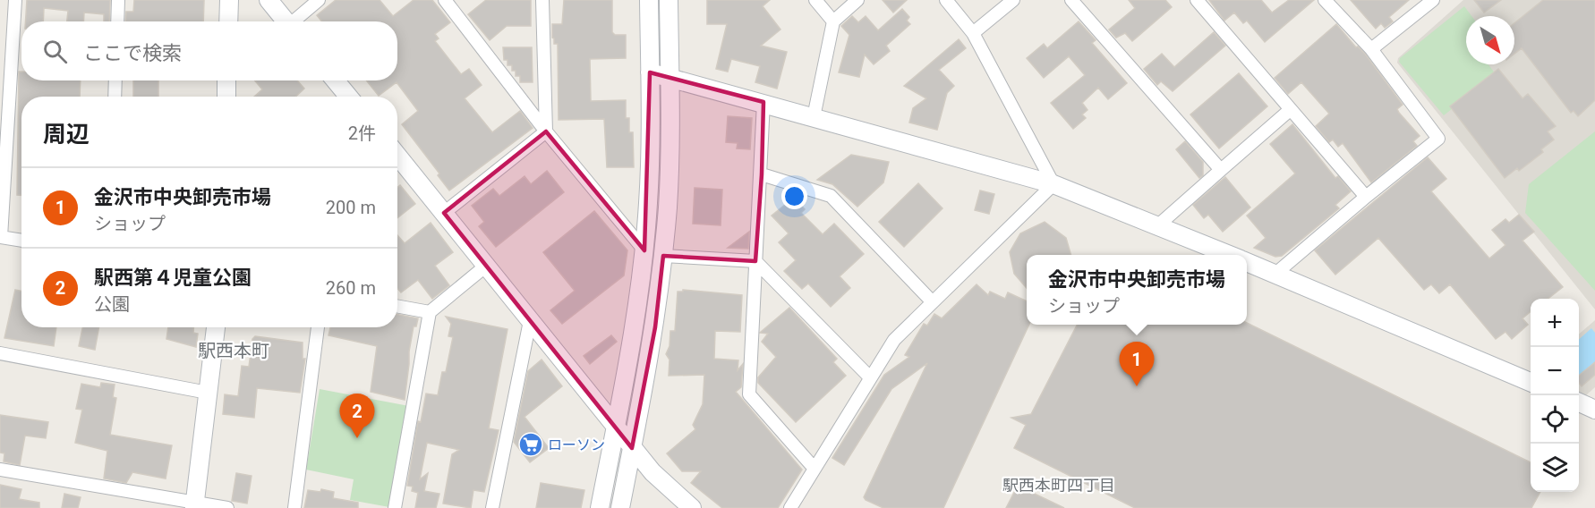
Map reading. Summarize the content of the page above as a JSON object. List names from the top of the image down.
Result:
{
  "districts": ["駅西本町", "駅西本町四丁目"],
  "places": {
    "supermarket": ["ローソン"]
  },
  "north": "bottom right",
  "page": {
    "search": "ここで検索",
    "heading": ["周辺", "2件"],
    "list": [
      {
        "mark": "1",
        "name": "金沢市中央卸売市場",
        "note": "ショップ",
        "value": "200 m"
      },
      {
        "mark": "2",
        "name": "駅西第４児童公園",
        "note": "公園",
        "value": "260 m"
      }
    ],
    "popup": ["金沢市中央卸売市場", "ショップ"],
    "map_buttons": ["+", "−"],
    "pins": ["1", "2"]
  }
}
